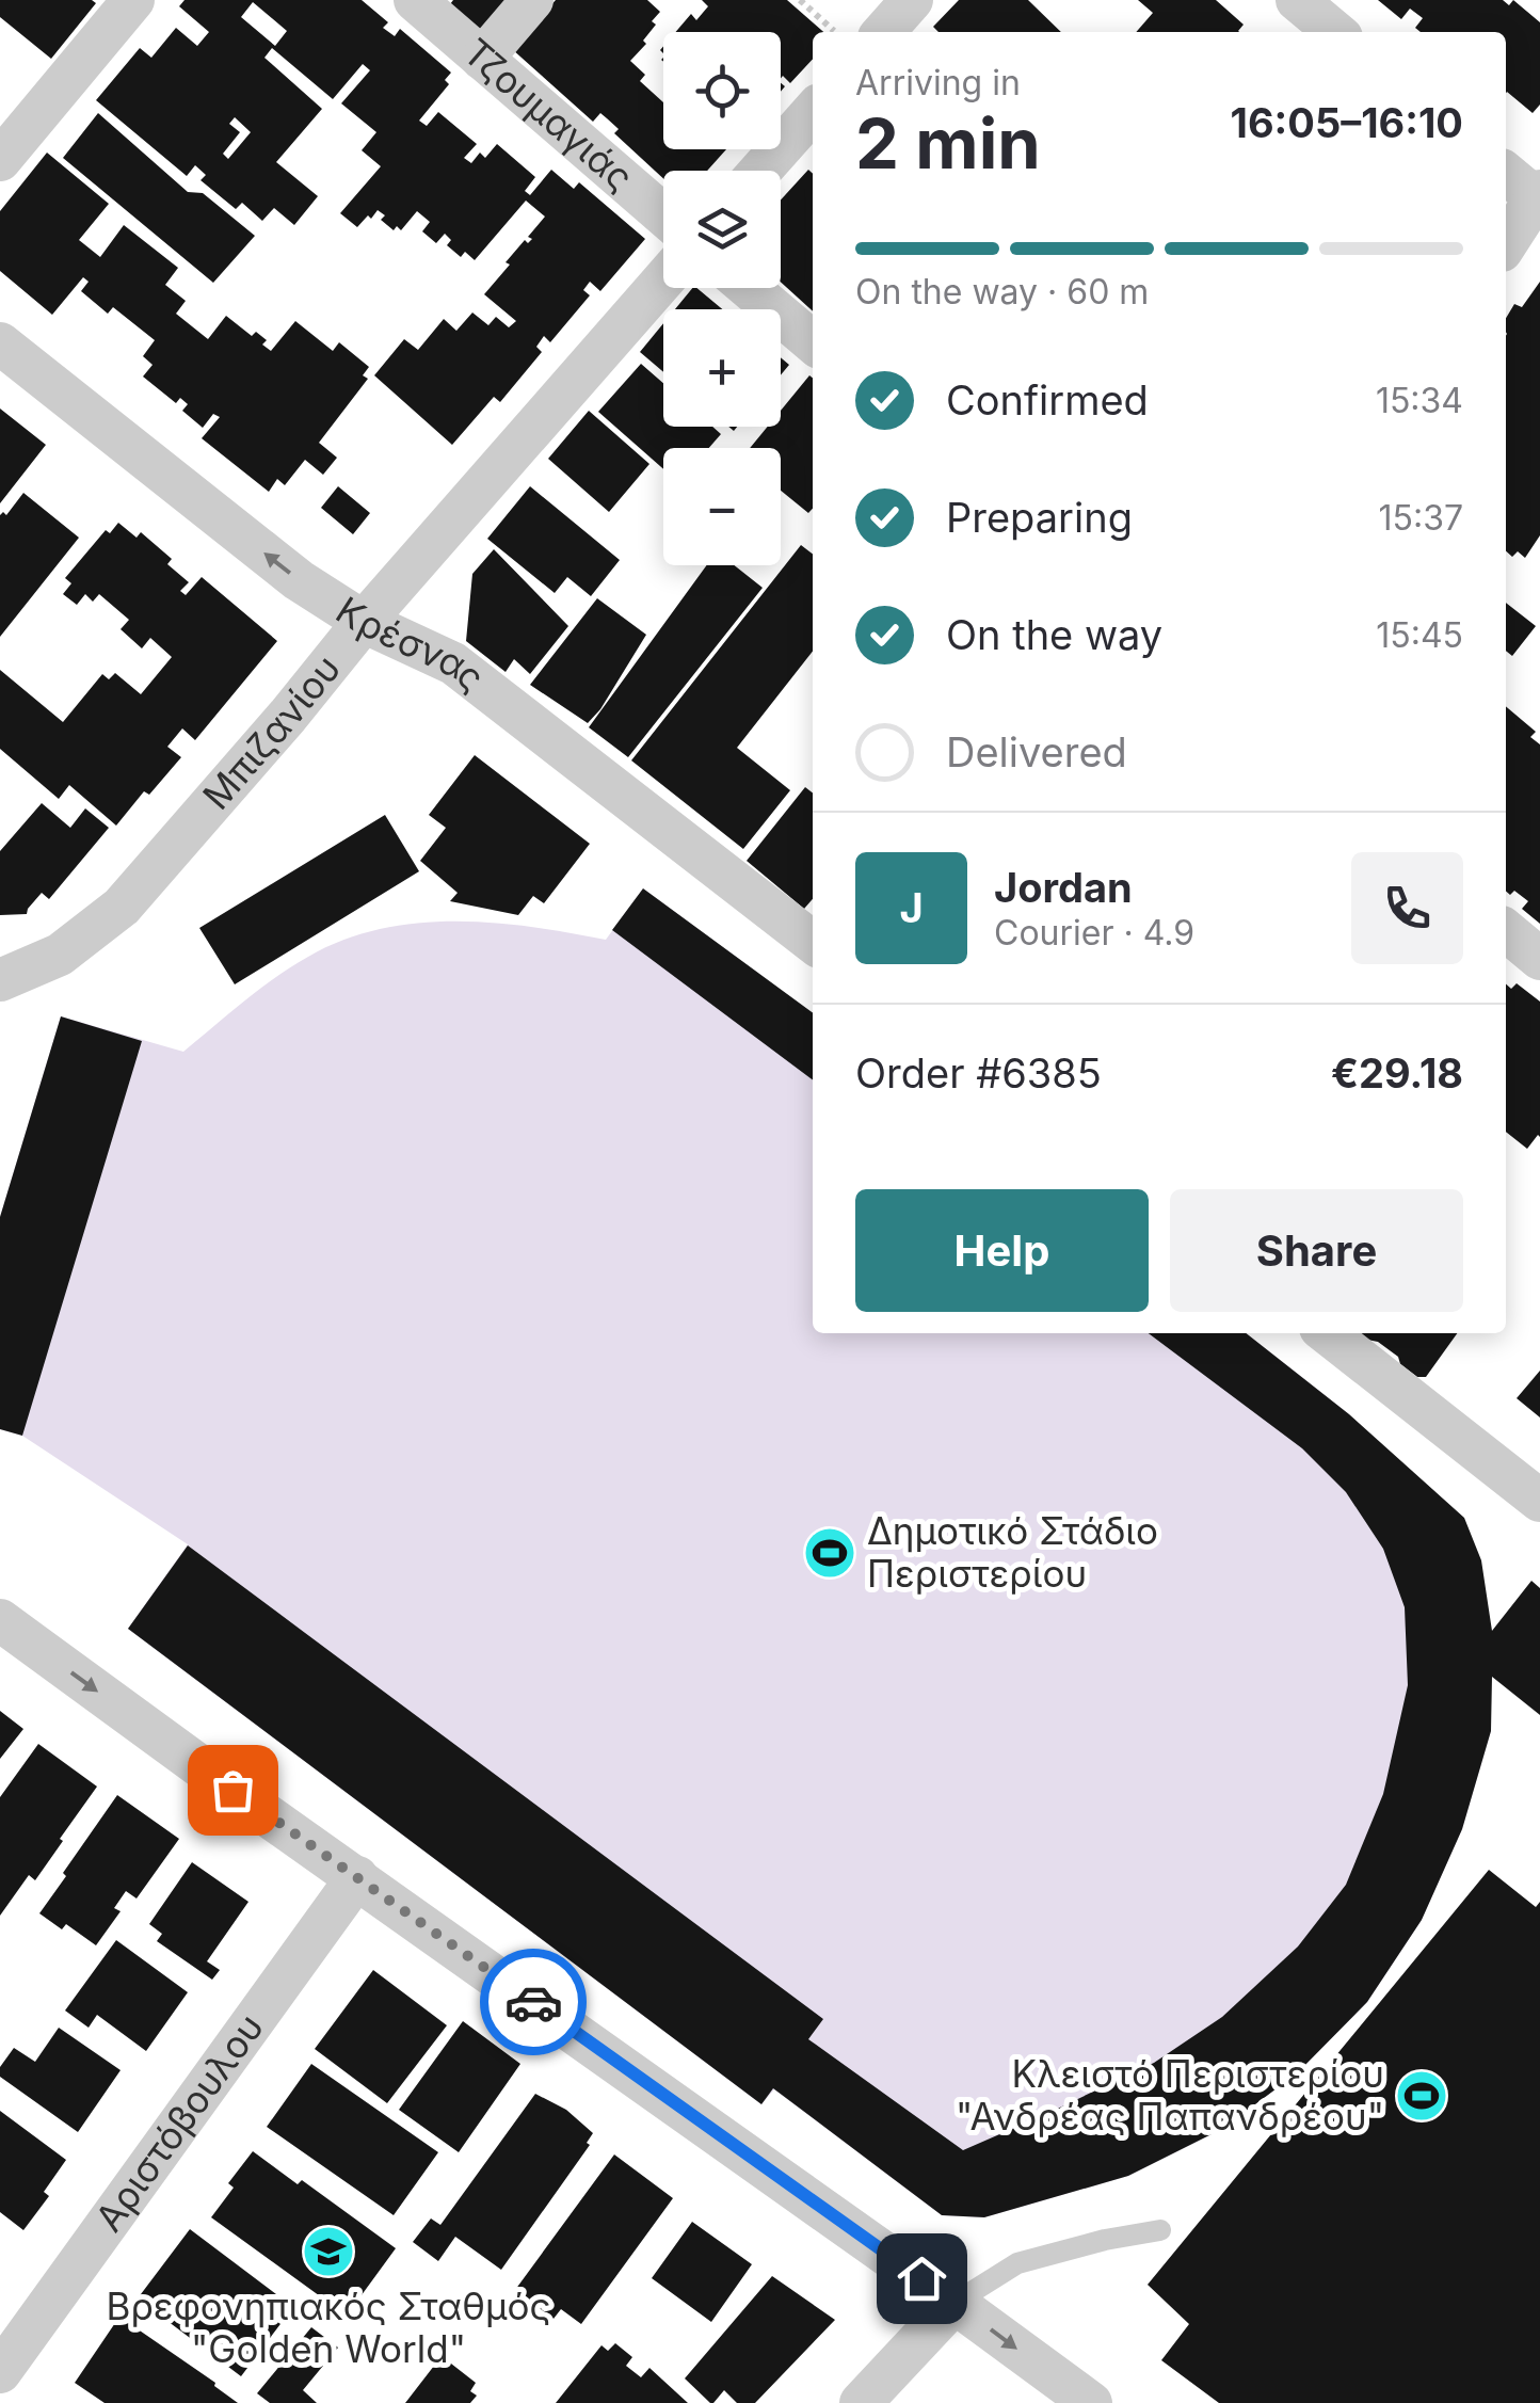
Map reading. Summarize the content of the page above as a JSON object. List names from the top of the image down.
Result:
{
  "streets": {
    "street": [
      "Τζουμαγιάς",
      "Κρέσνας",
      "Μπιζανίου",
      "Αριστόβουλου"
    ]
  },
  "crossings": [
    ["Κρέσνας", "Μπιζανίου"]
  ],
  "one_way": ["Κρέσνας"],
  "places": {
    "sports": ["Δημοτικό Στάδιο Περιστερίου", "Κλειστό Περιστερίου \"Ανδρέας Παπανδρέου\""],
    "school or university": ["Βρεφονηπιακός Σταθμός \"Golden World\""]
  },
  "page": {
    "map_buttons": ["+", "−"],
    "heading": ["2 min", "Arriving in", "16:05–16:10"],
    "panel": [
      "Jordan",
      "Courier · 4.9",
      "Order #6385",
      "€29.18"
    ],
    "bar": "On the way · 60 m",
    "list": [
      ["Confirmed", "15:34"],
      ["Preparing", "15:37"],
      ["On the way", "15:45"],
      "Delivered"
    ],
    "round": "J",
    "buttons": ["Help", "Share"]
  }
}
